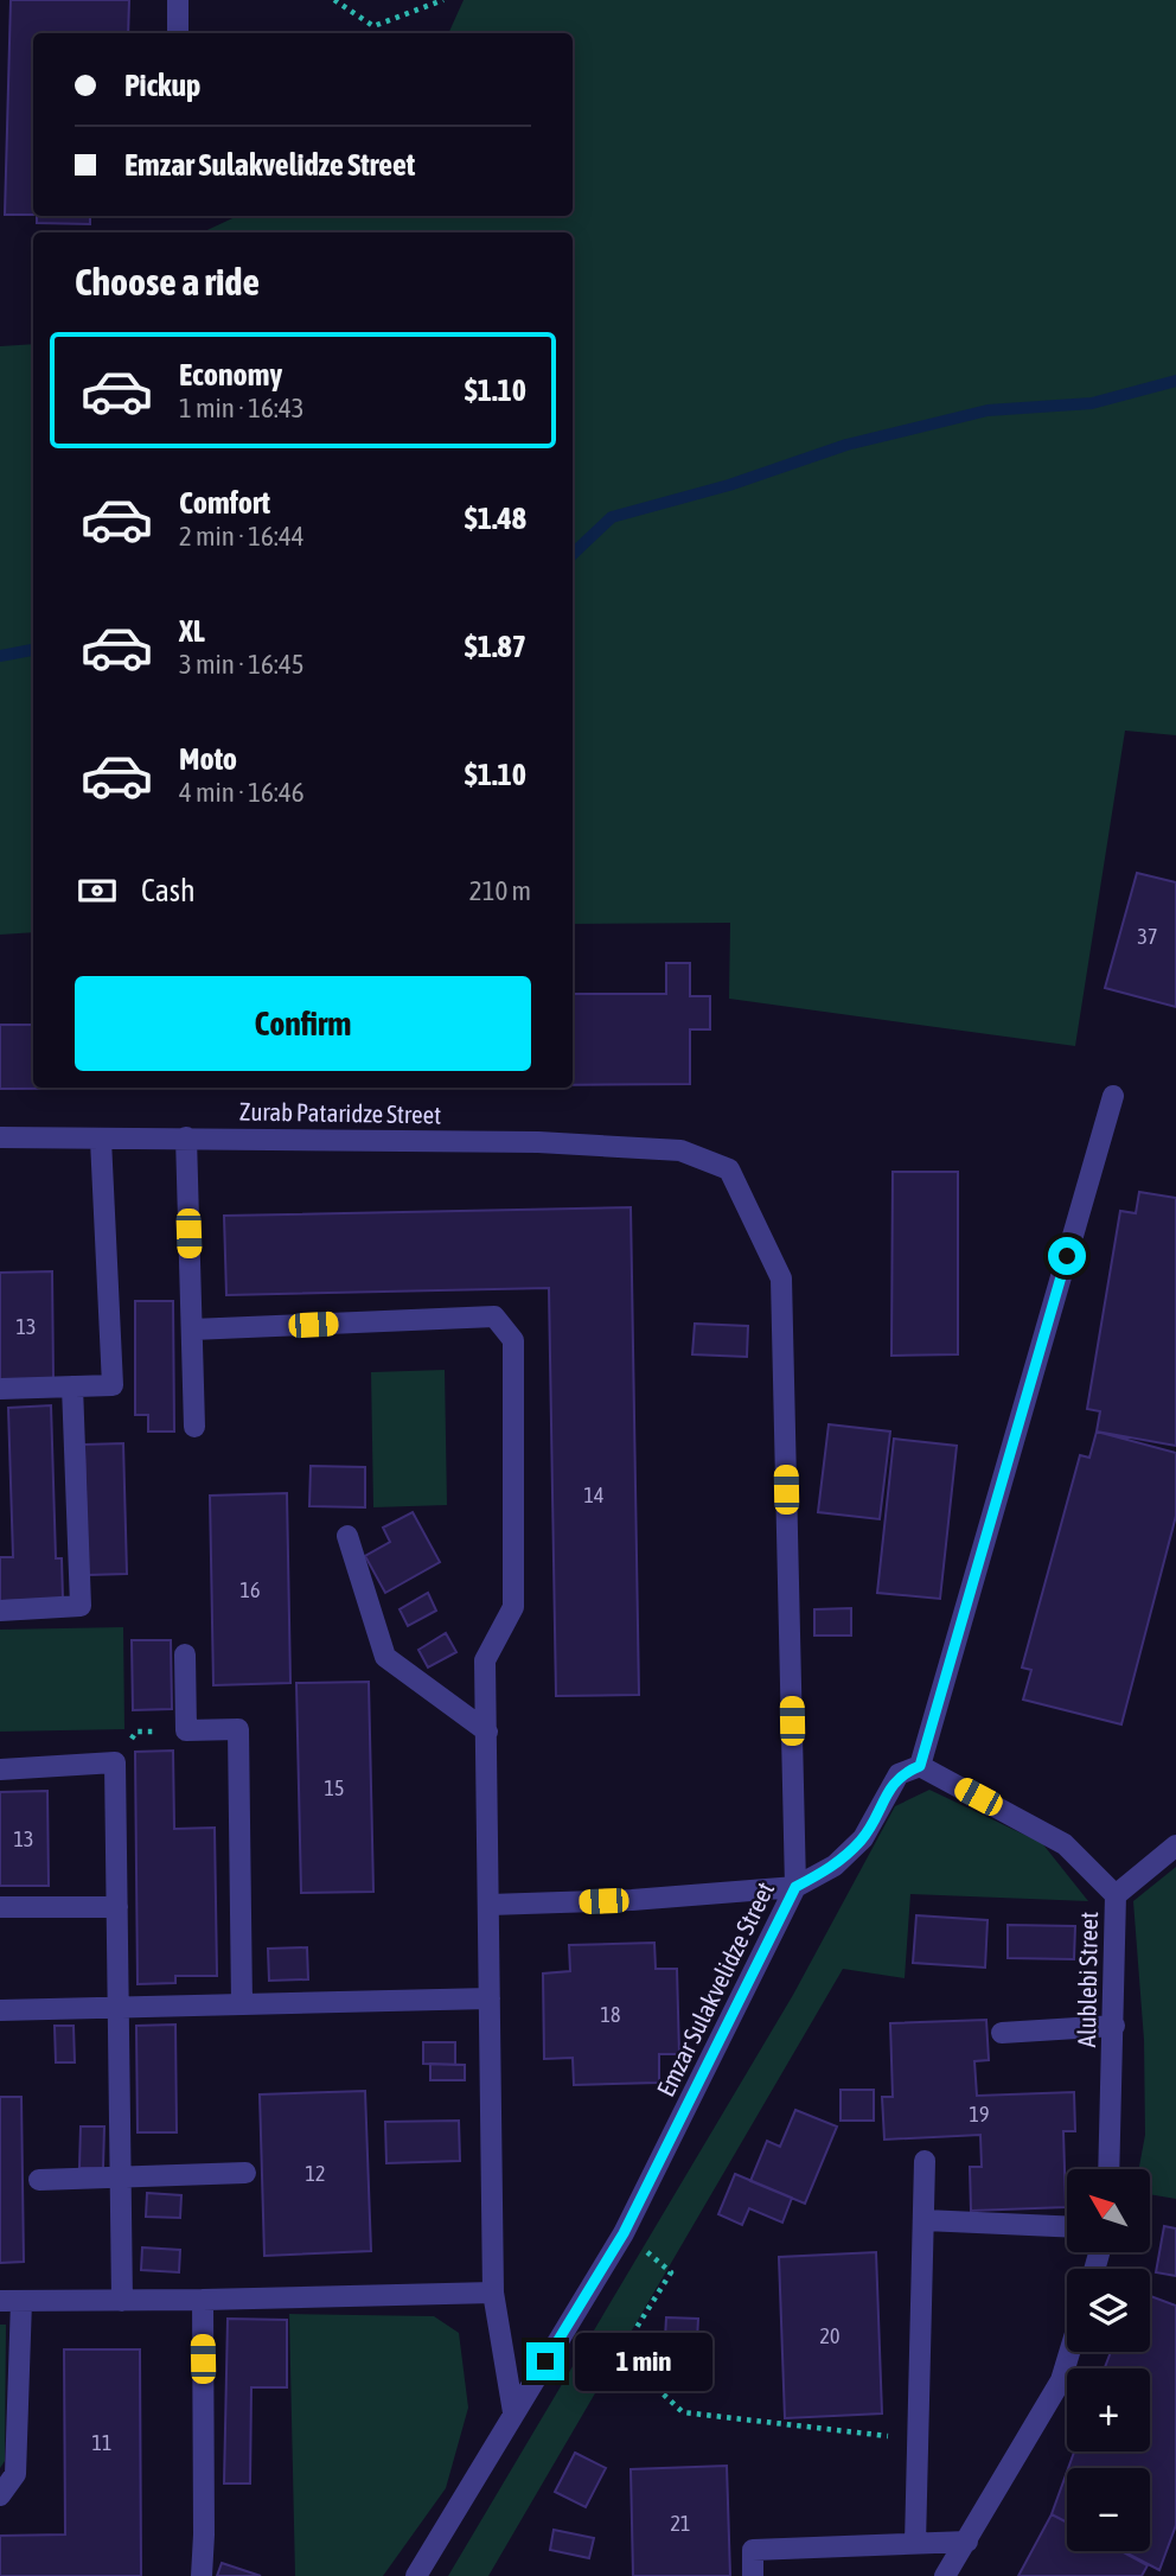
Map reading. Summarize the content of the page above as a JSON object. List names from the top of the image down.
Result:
{
  "streets": {
    "street": ["Zurab Pataridze Street", "Alublebi Street", "Emzar Sulakvelidze Street"]
  },
  "crossings": [
    ["Zurab Pataridze Street", "Emzar Sulakvelidze Street"]
  ],
  "house_numbers": [
    "37",
    "13",
    "14",
    "16",
    "15",
    "13",
    "18",
    "19",
    "12",
    "20",
    "11",
    "21"
  ],
  "north": "top left",
  "page": {
    "banner": ["Pickup", "Emzar Sulakvelidze Street"],
    "heading": "Choose a ride",
    "list": [
      {
        "name": "Economy",
        "note": "1 min · 16:43",
        "value": "$1.10"
      },
      {
        "name": "Comfort",
        "note": "2 min · 16:44",
        "value": "$1.48"
      },
      {
        "name": "XL",
        "note": "3 min · 16:45",
        "value": "$1.87"
      },
      {
        "name": "Moto",
        "note": "4 min · 16:46",
        "value": "$1.10"
      }
    ],
    "pay": ["Cash", "210 m"],
    "buttons": "Confirm",
    "map_buttons": ["+", "−"],
    "bubble": "1 min"
  }
}
